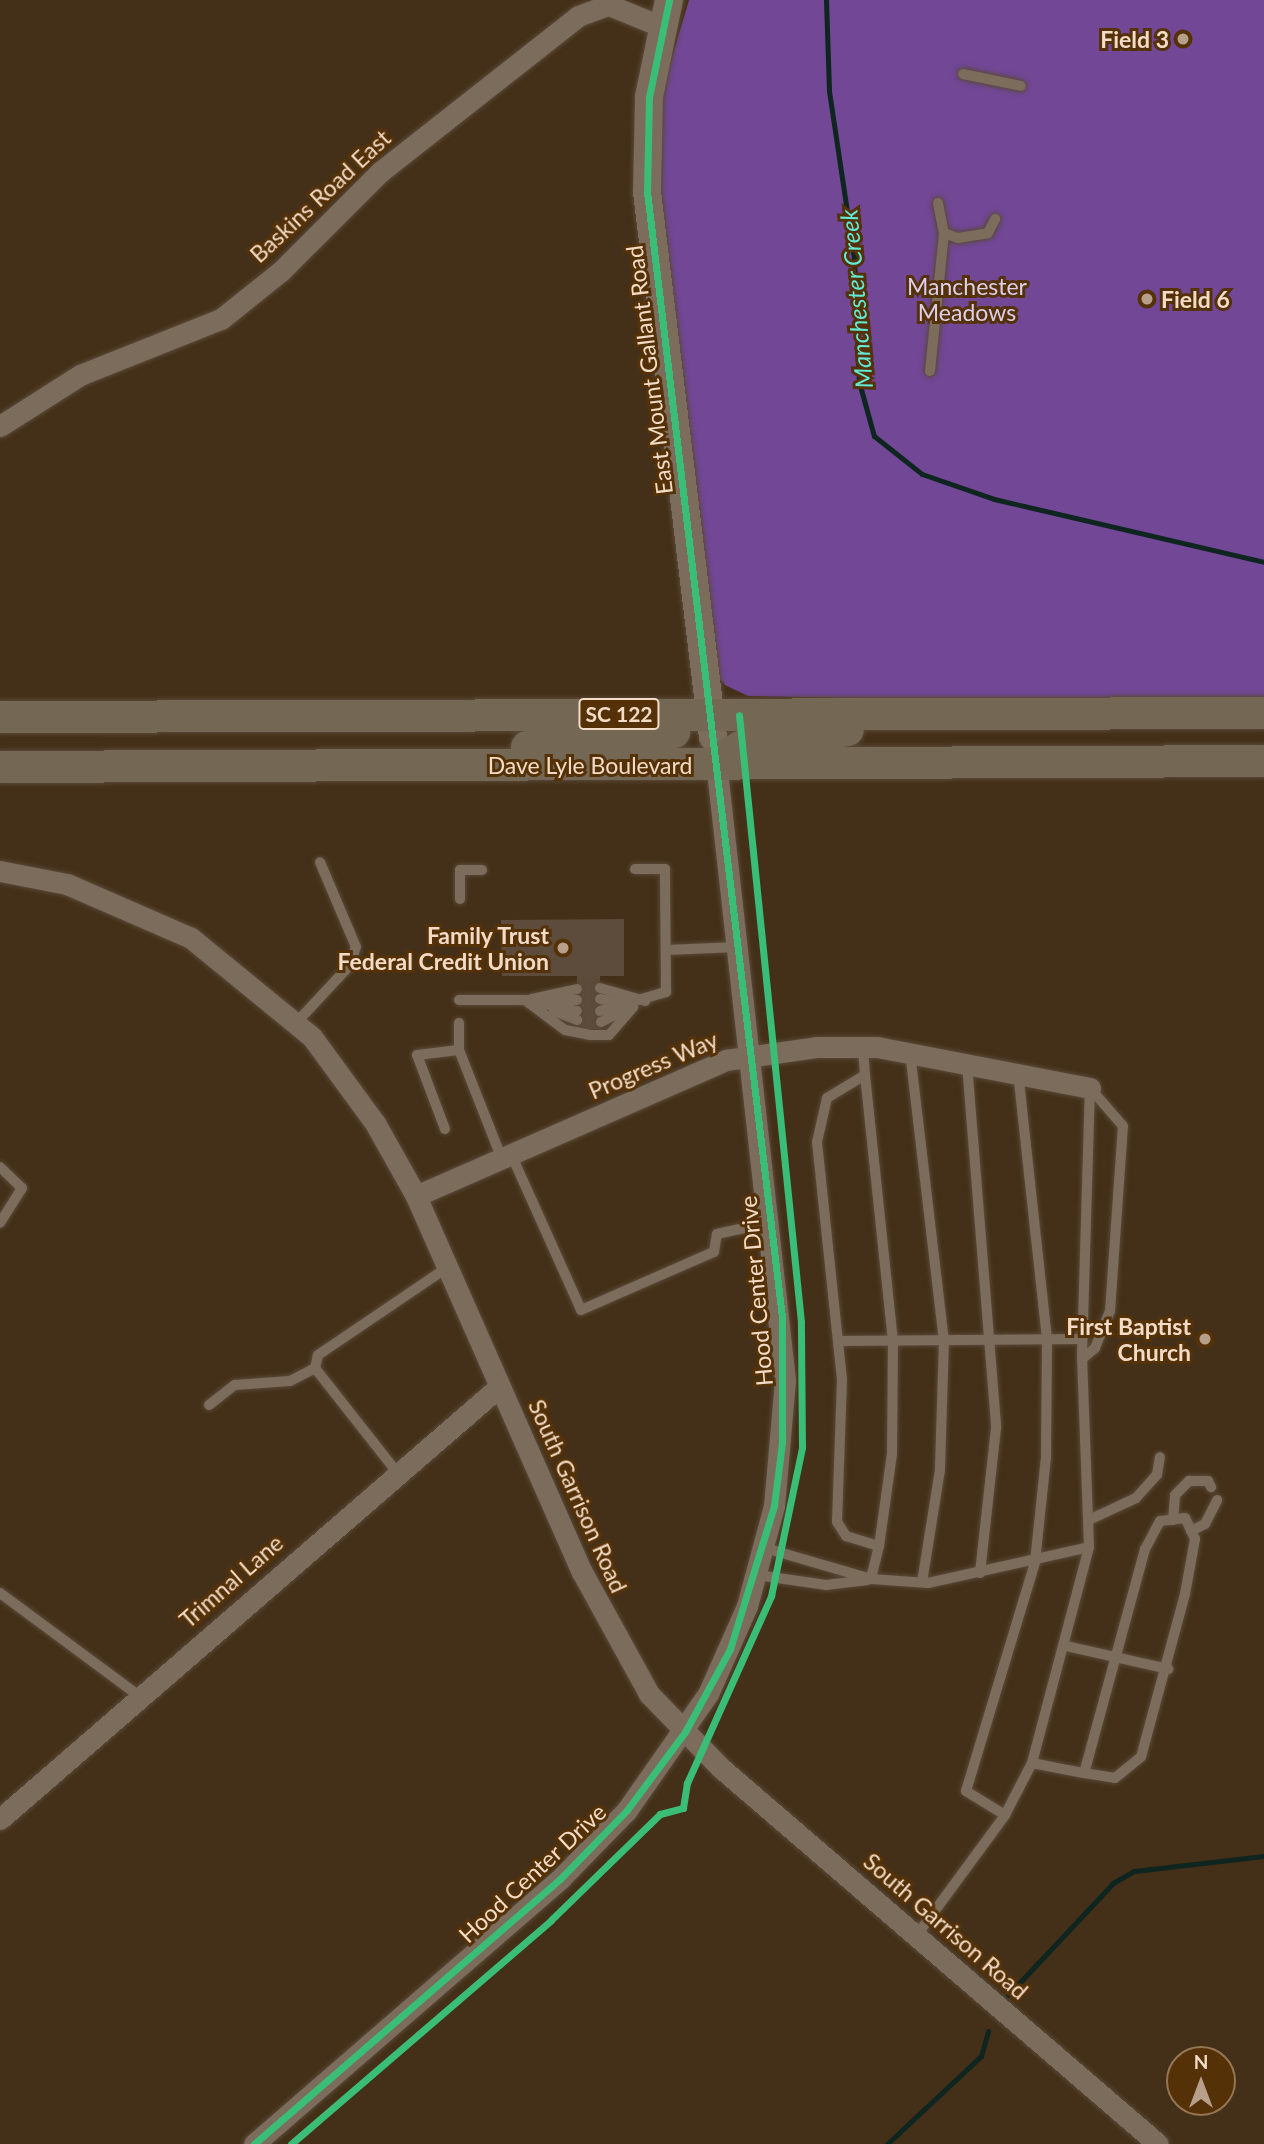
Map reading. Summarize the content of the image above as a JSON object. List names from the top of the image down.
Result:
{
  "streets": {
    "main road": ["SC 122", "Dave Lyle Boulevard"],
    "street": [
      "Baskins Road East",
      "East Mount Gallant Road",
      "Progress Way",
      "Hood Center Drive",
      "South Garrison Road",
      "Trimnal Lane"
    ]
  },
  "crossings": [
    ["Baskins Road East", "East Mount Gallant Road"],
    ["East Mount Gallant Road", "Dave Lyle Boulevard"],
    ["East Mount Gallant Road", "Hood Center Drive"],
    ["Dave Lyle Boulevard", "Hood Center Drive"],
    ["Progress Way", "Hood Center Drive"],
    ["Progress Way", "South Garrison Road"],
    ["Hood Center Drive", "South Garrison Road"],
    ["South Garrison Road", "Trimnal Lane"]
  ],
  "water": ["Manchester Creek"],
  "parks": ["Manchester Meadows"],
  "places": [
    "Field 3",
    "Field 6",
    "Family Trust Federal Credit Union",
    "First Baptist Church"
  ],
  "north": "top"
}
